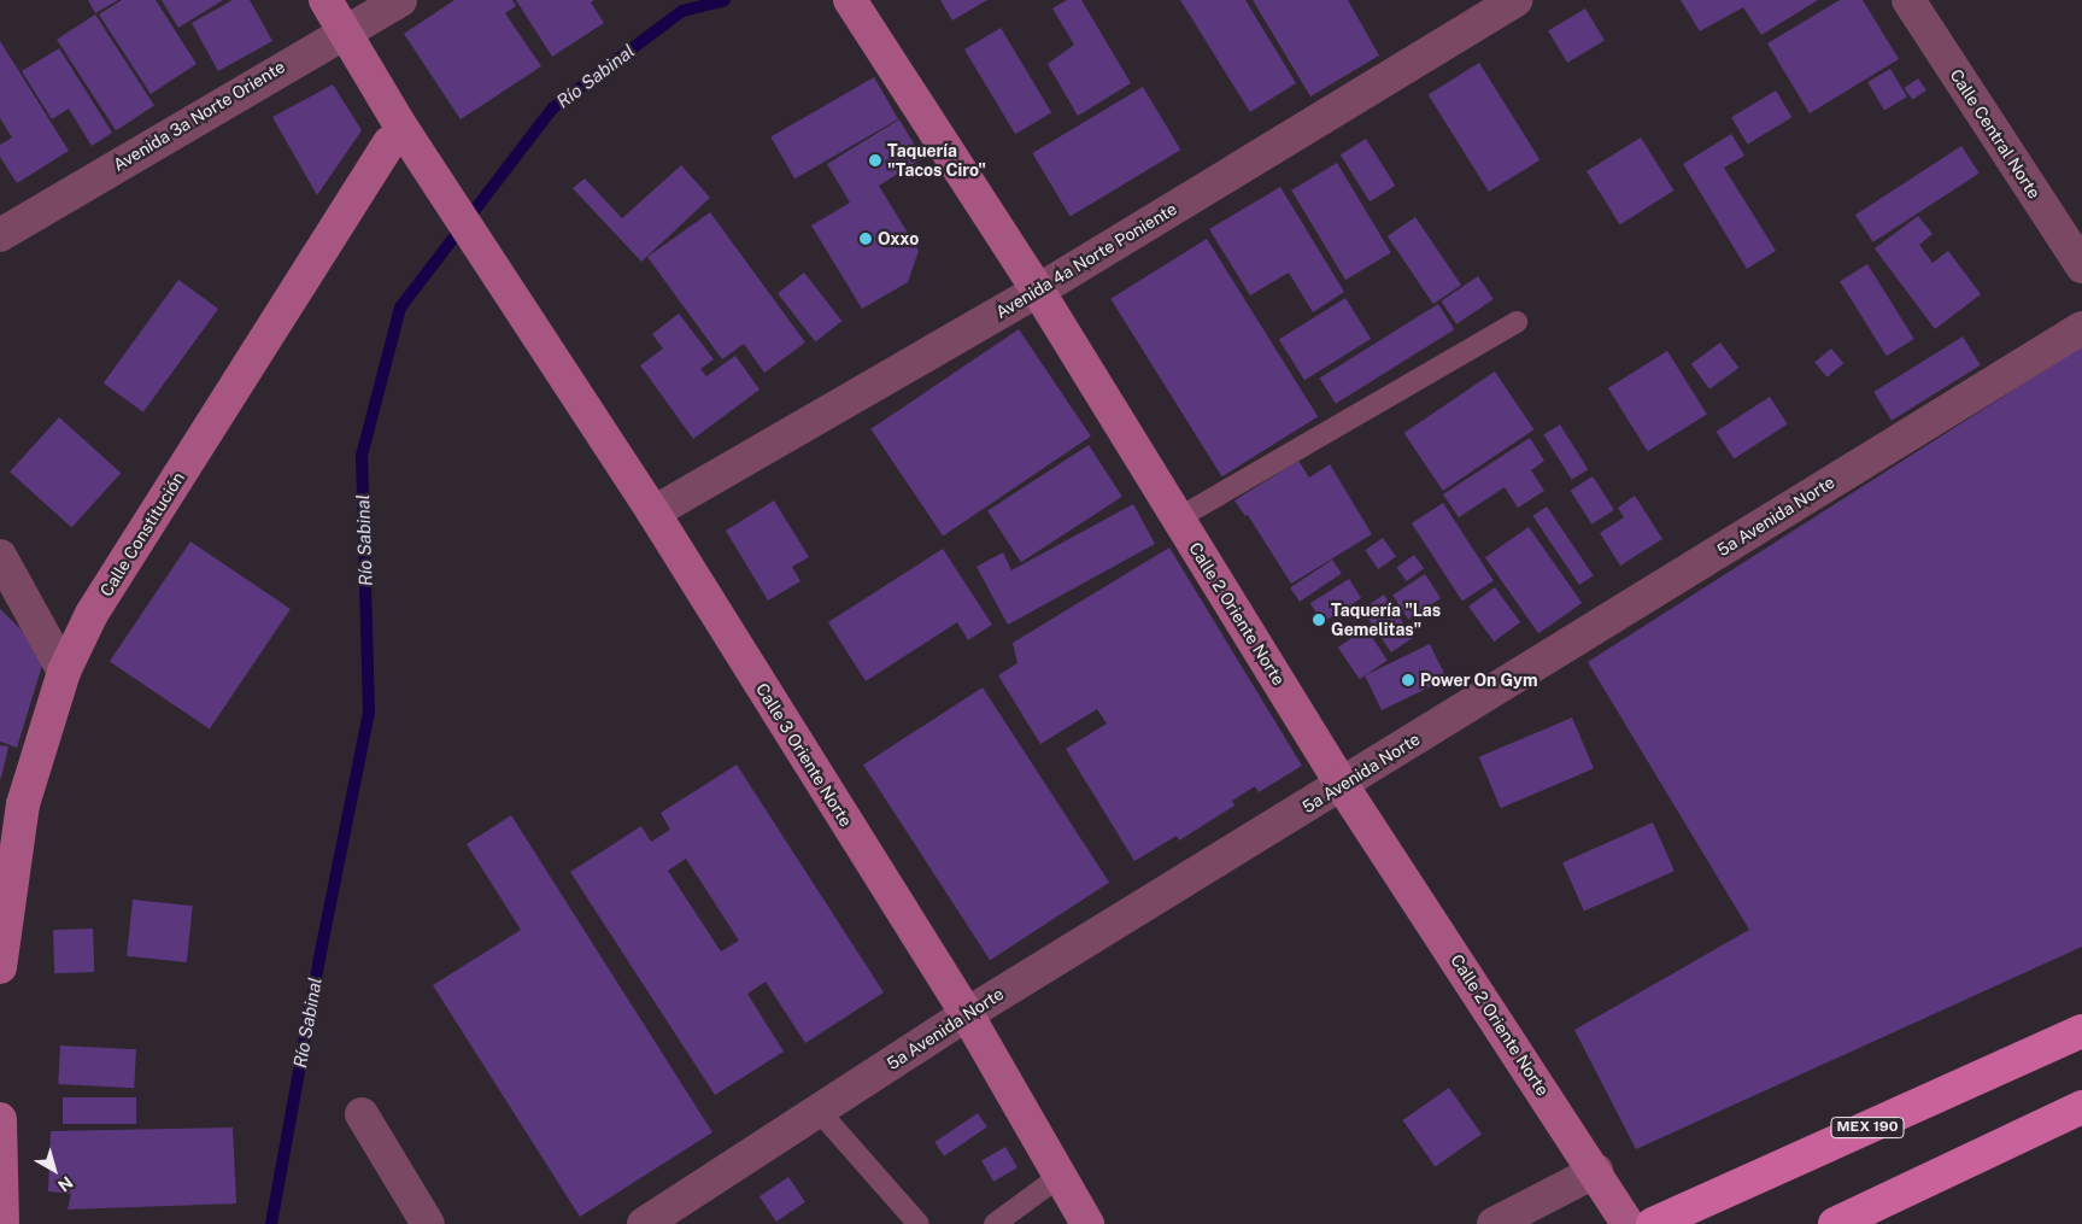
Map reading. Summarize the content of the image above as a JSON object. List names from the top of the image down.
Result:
{
  "streets": {
    "main road": [
      "Calle Constitución",
      "Calle 2 Oriente Norte",
      "Calle 3 Oriente Norte",
      "MEX 190"
    ],
    "street": [
      "Avenida 3a Norte Oriente",
      "Calle Central Norte",
      "Avenida 4a Norte Poniente",
      "5a Avenida Norte"
    ]
  },
  "crossings": [
    ["Avenida 3a Norte Oriente", "Calle 3 Oriente Norte"],
    ["Avenida 4a Norte Poniente", "Calle 2 Oriente Norte"],
    ["Avenida 4a Norte Poniente", "Calle 3 Oriente Norte"],
    ["5a Avenida Norte", "Calle 2 Oriente Norte"],
    ["5a Avenida Norte", "Calle 3 Oriente Norte"]
  ],
  "water": ["Río Sabinal"],
  "places": [
    "Taquería \"Tacos Ciro\"",
    "Oxxo",
    "Taquería \"Las Gemelitas\"",
    "Power On Gym"
  ],
  "north": "bottom right"
}
